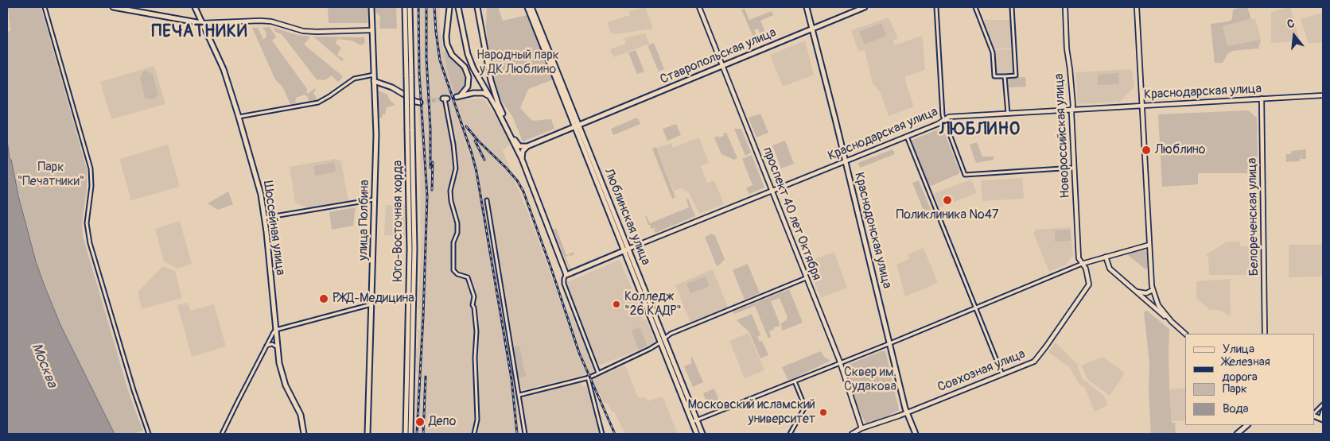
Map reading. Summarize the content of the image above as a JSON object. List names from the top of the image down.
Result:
{
  "streets": {
    "main road": [
      "Ставропольская улица",
      "Краснодарская улица",
      "Люблинская улица",
      "улица Полбина",
      "Юго-Восточная хорда",
      "Шоссейная улица",
      "Краснодонская улица"
    ],
    "street": [
      "Новороссийская улица",
      "проспект 40 лет Октября",
      "Белореченская улица",
      "Совхозная улица"
    ]
  },
  "crossings": [
    ["Ставропольская улица", "проспект 40 лет Октября"],
    ["Ставропольская улица", "Люблинская улица"],
    ["Ставропольская улица", "Краснодонская улица"],
    ["Краснодарская улица", "Новороссийская улица"],
    ["Краснодарская улица", "проспект 40 лет Октября"],
    ["Краснодарская улица", "Люблинская улица"],
    ["Краснодарская улица", "Белореченская улица"],
    ["Краснодарская улица", "Краснодонская улица"],
    ["Новороссийская улица", "Совхозная улица"],
    ["проспект 40 лет Октября", "Совхозная улица"],
    ["Краснодонская улица", "Совхозная улица"]
  ],
  "districts": ["ПЕЧАТНИКИ", "ЛЮБЛИНО"],
  "water": ["Москва"],
  "parks": ["Народный парк у ДК Люблино", "Парк \"Печатники\"", "Сквер им. Судакова"],
  "places": [
    "Люблино",
    "Поликлиника №47",
    "РЖД-Медицина",
    "Колледж \"26 КАДР\"",
    "Московский исламский университет",
    "Депо"
  ],
  "legend": [
    "Улица",
    "Железная дорога",
    "Парк",
    "Вода"
  ],
  "north": "top"
}
